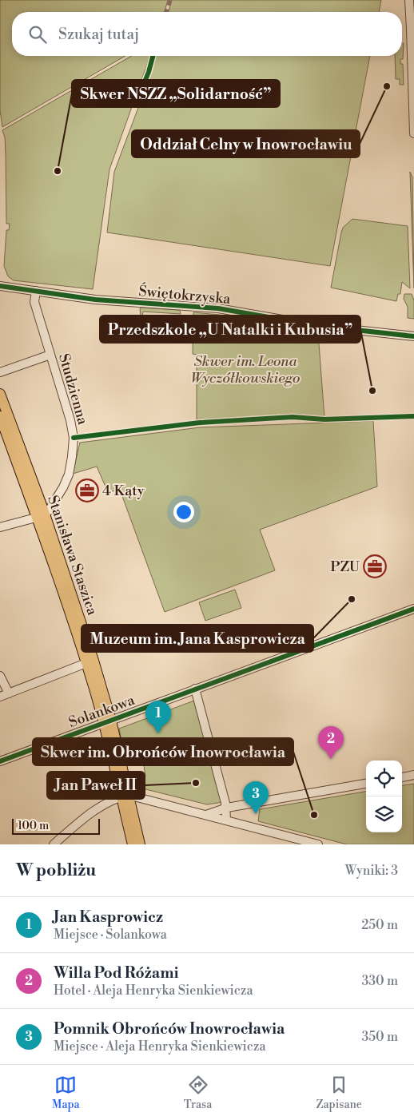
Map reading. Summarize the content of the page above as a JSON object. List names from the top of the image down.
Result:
{
  "streets": {
    "main road": ["Stanisława Staszica"],
    "street": ["Świętokrzyska", "Studzienna", "Solankowa"]
  },
  "crossings": [
    ["Świętokrzyska", "Studzienna"],
    ["Studzienna", "Stanisława Staszica"],
    ["Stanisława Staszica", "Solankowa"]
  ],
  "parks": ["Skwer im. Leona Wyczółkowskiego"],
  "places": {
    "other": [
      "Oddział Celny w Inowrocławiu",
      "Skwer NSZZ „Solidarność”",
      "Przedszkole „U Natalki i Kubusia”",
      "Muzeum im. Jana Kasprowicza",
      "Jan Paweł II",
      "Skwer im. Obrońców Inowrocławia"
    ],
    "office": ["4 Kąty", "PZU"]
  },
  "scale_bar": "100 m",
  "page": {
    "search": "Szukaj tutaj",
    "pins": ["1", "2", "3"],
    "scale": "100 m",
    "heading": ["W pobliżu", "Wyniki: 3"],
    "list": [
      {
        "mark": "1",
        "name": "Jan Kasprowicz",
        "note": "Miejsce · Solankowa",
        "value": "250 m"
      },
      {
        "mark": "2",
        "name": "Willa Pod Różami",
        "note": "Hotel · Aleja Henryka Sienkiewicza",
        "value": "330 m"
      },
      {
        "mark": "3",
        "name": "Pomnik Obrońców Inowrocławia",
        "note": "Miejsce · Aleja Henryka Sienkiewicza",
        "value": "350 m"
      }
    ],
    "nav": ["Mapa", "Trasa", "Zapisane"]
  }
}
